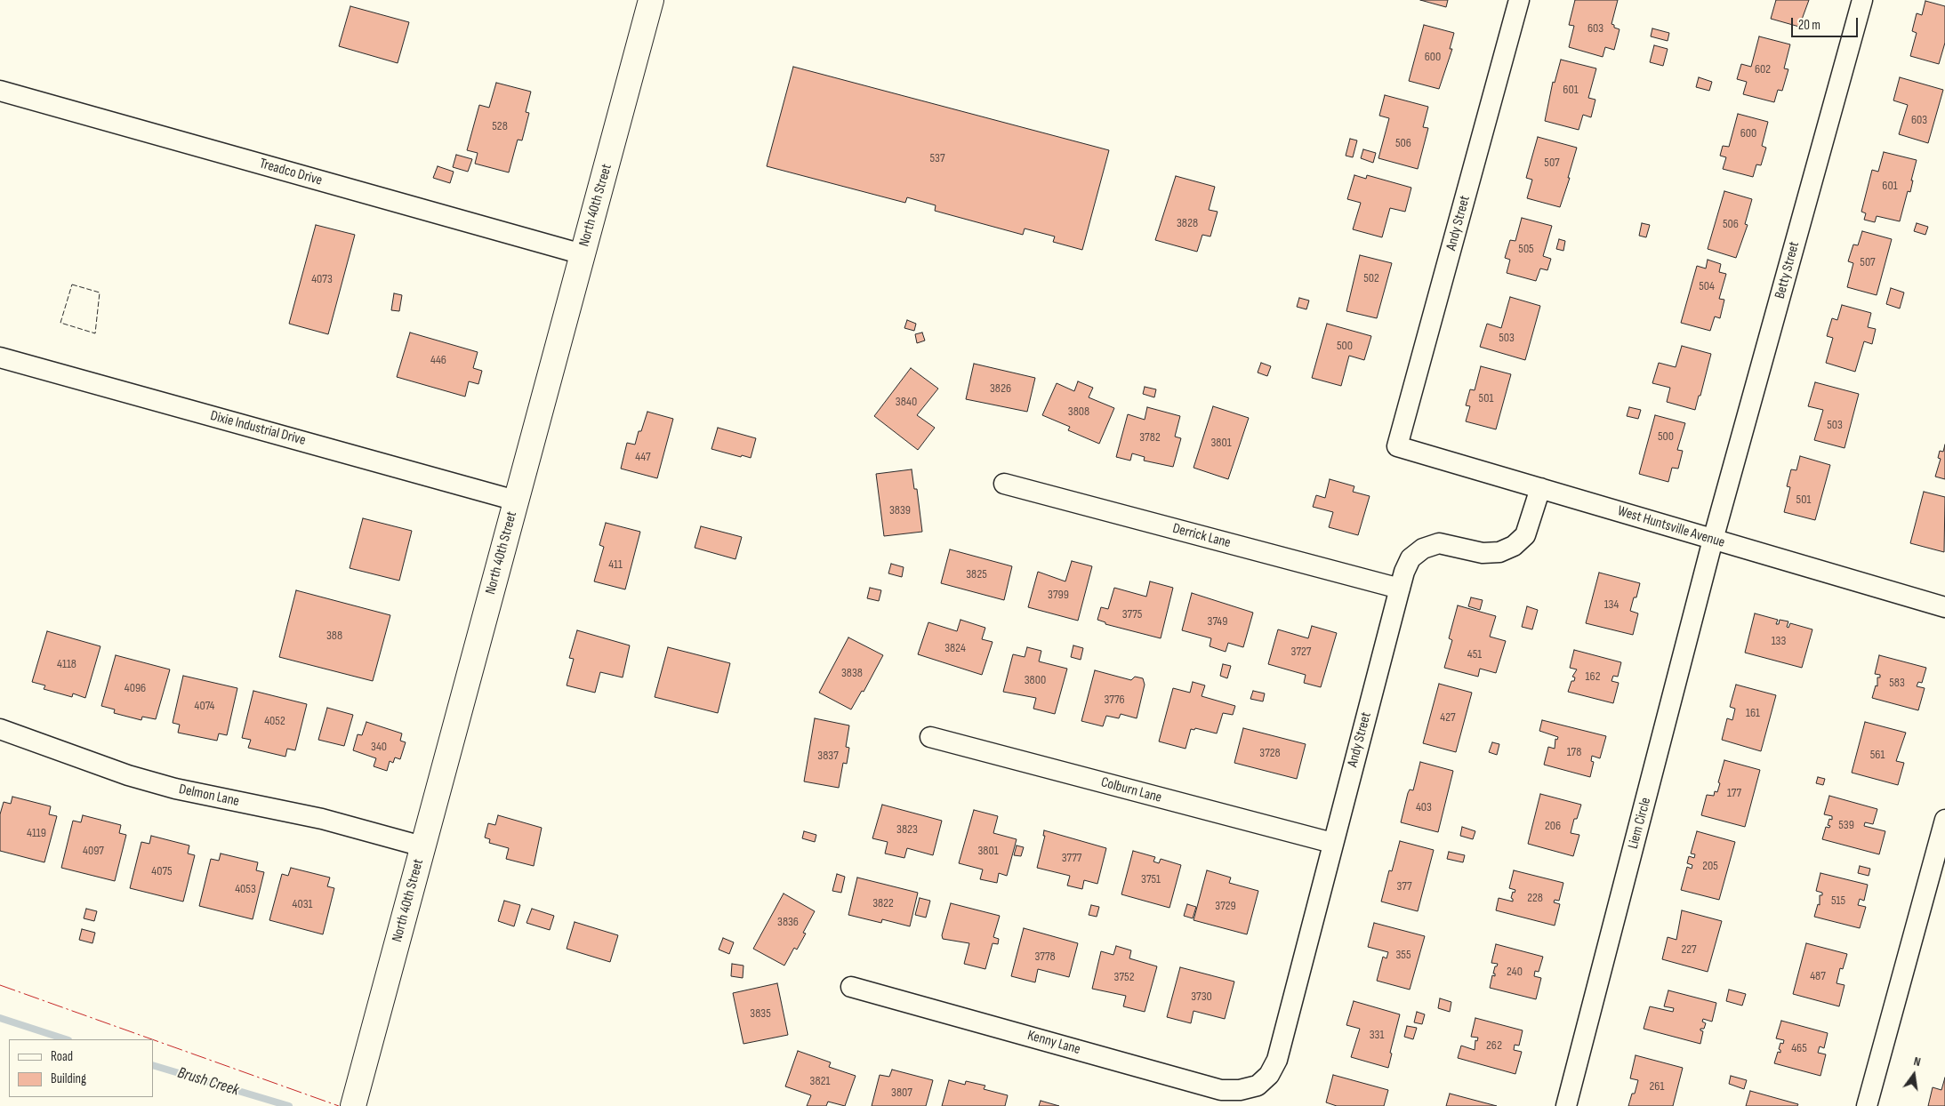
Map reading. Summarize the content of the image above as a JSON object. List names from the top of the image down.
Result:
{
  "streets": {
    "street": [
      "Treadco Drive",
      "North 40th Street",
      "Andy Street",
      "Betty Street",
      "Dixie Industrial Drive",
      "West Huntsville Avenue",
      "Derrick Lane",
      "Colburn Lane",
      "Delmon Lane",
      "Liem Circle",
      "Kenny Lane"
    ]
  },
  "crossings": [
    ["Treadco Drive", "North 40th Street"],
    ["North 40th Street", "Dixie Industrial Drive"],
    ["North 40th Street", "Delmon Lane"],
    ["Andy Street", "West Huntsville Avenue"],
    ["Andy Street", "Derrick Lane"],
    ["Andy Street", "Colburn Lane"],
    ["Andy Street", "Kenny Lane"],
    ["Betty Street", "West Huntsville Avenue"],
    ["Betty Street", "Liem Circle"],
    ["West Huntsville Avenue", "Liem Circle"]
  ],
  "water": ["Brush Creek"],
  "house_numbers": [
    "603",
    "600",
    "602",
    "601",
    "603",
    "528",
    "600",
    "506",
    "537",
    "507",
    "601",
    "3828",
    "506",
    "505",
    "507",
    "502",
    "4073",
    "504",
    "503",
    "500",
    "446",
    "3826",
    "501",
    "3840",
    "3808",
    "503",
    "500",
    "3782",
    "3801",
    "447",
    "501",
    "3839",
    "411",
    "3825",
    "3799",
    "134",
    "3775",
    "3749",
    "388",
    "133",
    "3824",
    "3727",
    "451",
    "4118",
    "3838",
    "162",
    "3800",
    "583",
    "4096",
    "3776",
    "4074",
    "161",
    "427",
    "4052",
    "340",
    "178",
    "3728",
    "561",
    "3837",
    "177",
    "403",
    "539",
    "206",
    "3823",
    "4119",
    "4097",
    "3801",
    "3777",
    "205",
    "4075",
    "3751",
    "377",
    "4053",
    "228",
    "515",
    "3822",
    "4031",
    "3729",
    "3836",
    "227",
    "355",
    "3778",
    "240",
    "487",
    "3752",
    "3730",
    "3835",
    "331",
    "262",
    "465",
    "3821",
    "261",
    "3807"
  ],
  "legend": ["Road", "Building"],
  "scale_bar": "20 m",
  "north": "top"
}
